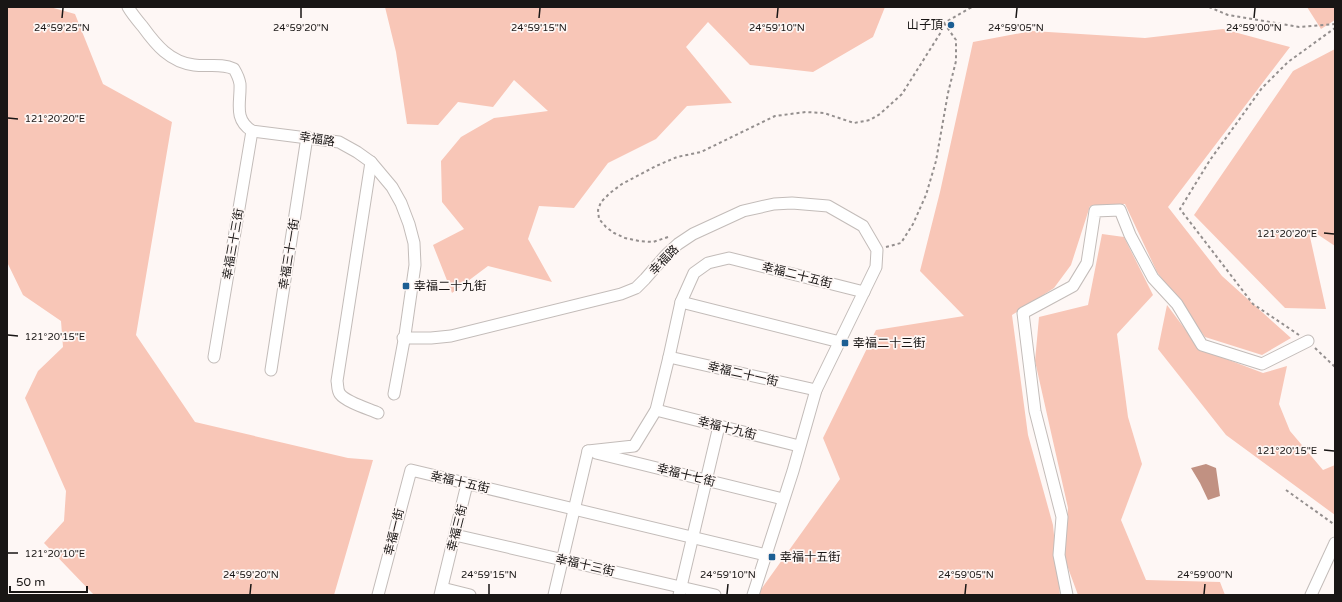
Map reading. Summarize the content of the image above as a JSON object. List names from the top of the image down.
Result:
{
  "streets": {
    "street": [
      "幸福路",
      "幸福三十三街",
      "幸福三十一街",
      "幸福二十五街",
      "幸福二十一街",
      "幸福十九街",
      "幸福十七街",
      "幸福十五街",
      "幸福三街",
      "幸福一街",
      "幸福十三街"
    ]
  },
  "crossings": [
    ["幸福路", "幸福三十三街"],
    ["幸福路", "幸福三十一街"],
    ["幸福十五街", "幸福三街"],
    ["幸福十五街", "幸福一街"],
    ["幸福三街", "幸福十三街"]
  ],
  "places": {
    "other": ["山子頂"],
    "transit": ["幸福二十九街", "幸福二十三街", "幸福十五街"]
  },
  "scale_bar": "50 m",
  "coordinates": [
    "24°59'25\"N",
    "24°59'20\"N",
    "24°59'15\"N",
    "24°59'10\"N",
    "24°59'05\"N",
    "24°59'00\"N",
    "121°20'20\"E",
    "121°20'15\"E",
    "121°20'10\"E"
  ]
}
